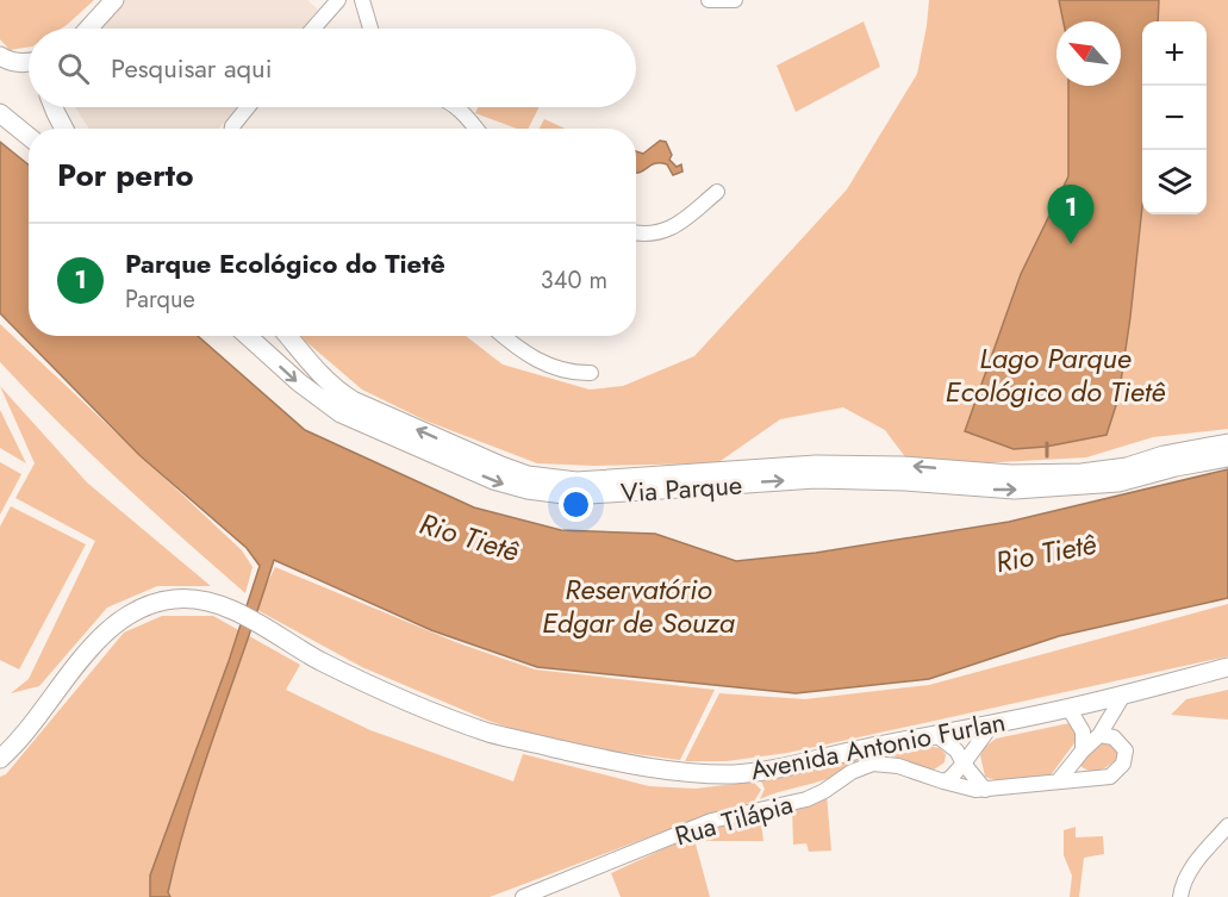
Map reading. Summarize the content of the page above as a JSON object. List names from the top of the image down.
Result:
{
  "streets": {
    "main road": ["Via Parque", "Avenida Antonio Furlan"],
    "street": ["Rua Tilápia"]
  },
  "water": ["Lago Parque Ecológico do Tietê", "Rio Tietê", "Reservatório Edgar de Souza"],
  "north": "top left",
  "page": {
    "map_buttons": ["+", "−"],
    "search": "Pesquisar aqui",
    "heading": "Por perto",
    "pins": "1",
    "list": [
      {
        "mark": "1",
        "name": "Parque Ecológico do Tietê",
        "note": "Parque",
        "value": "340 m"
      }
    ]
  }
}
